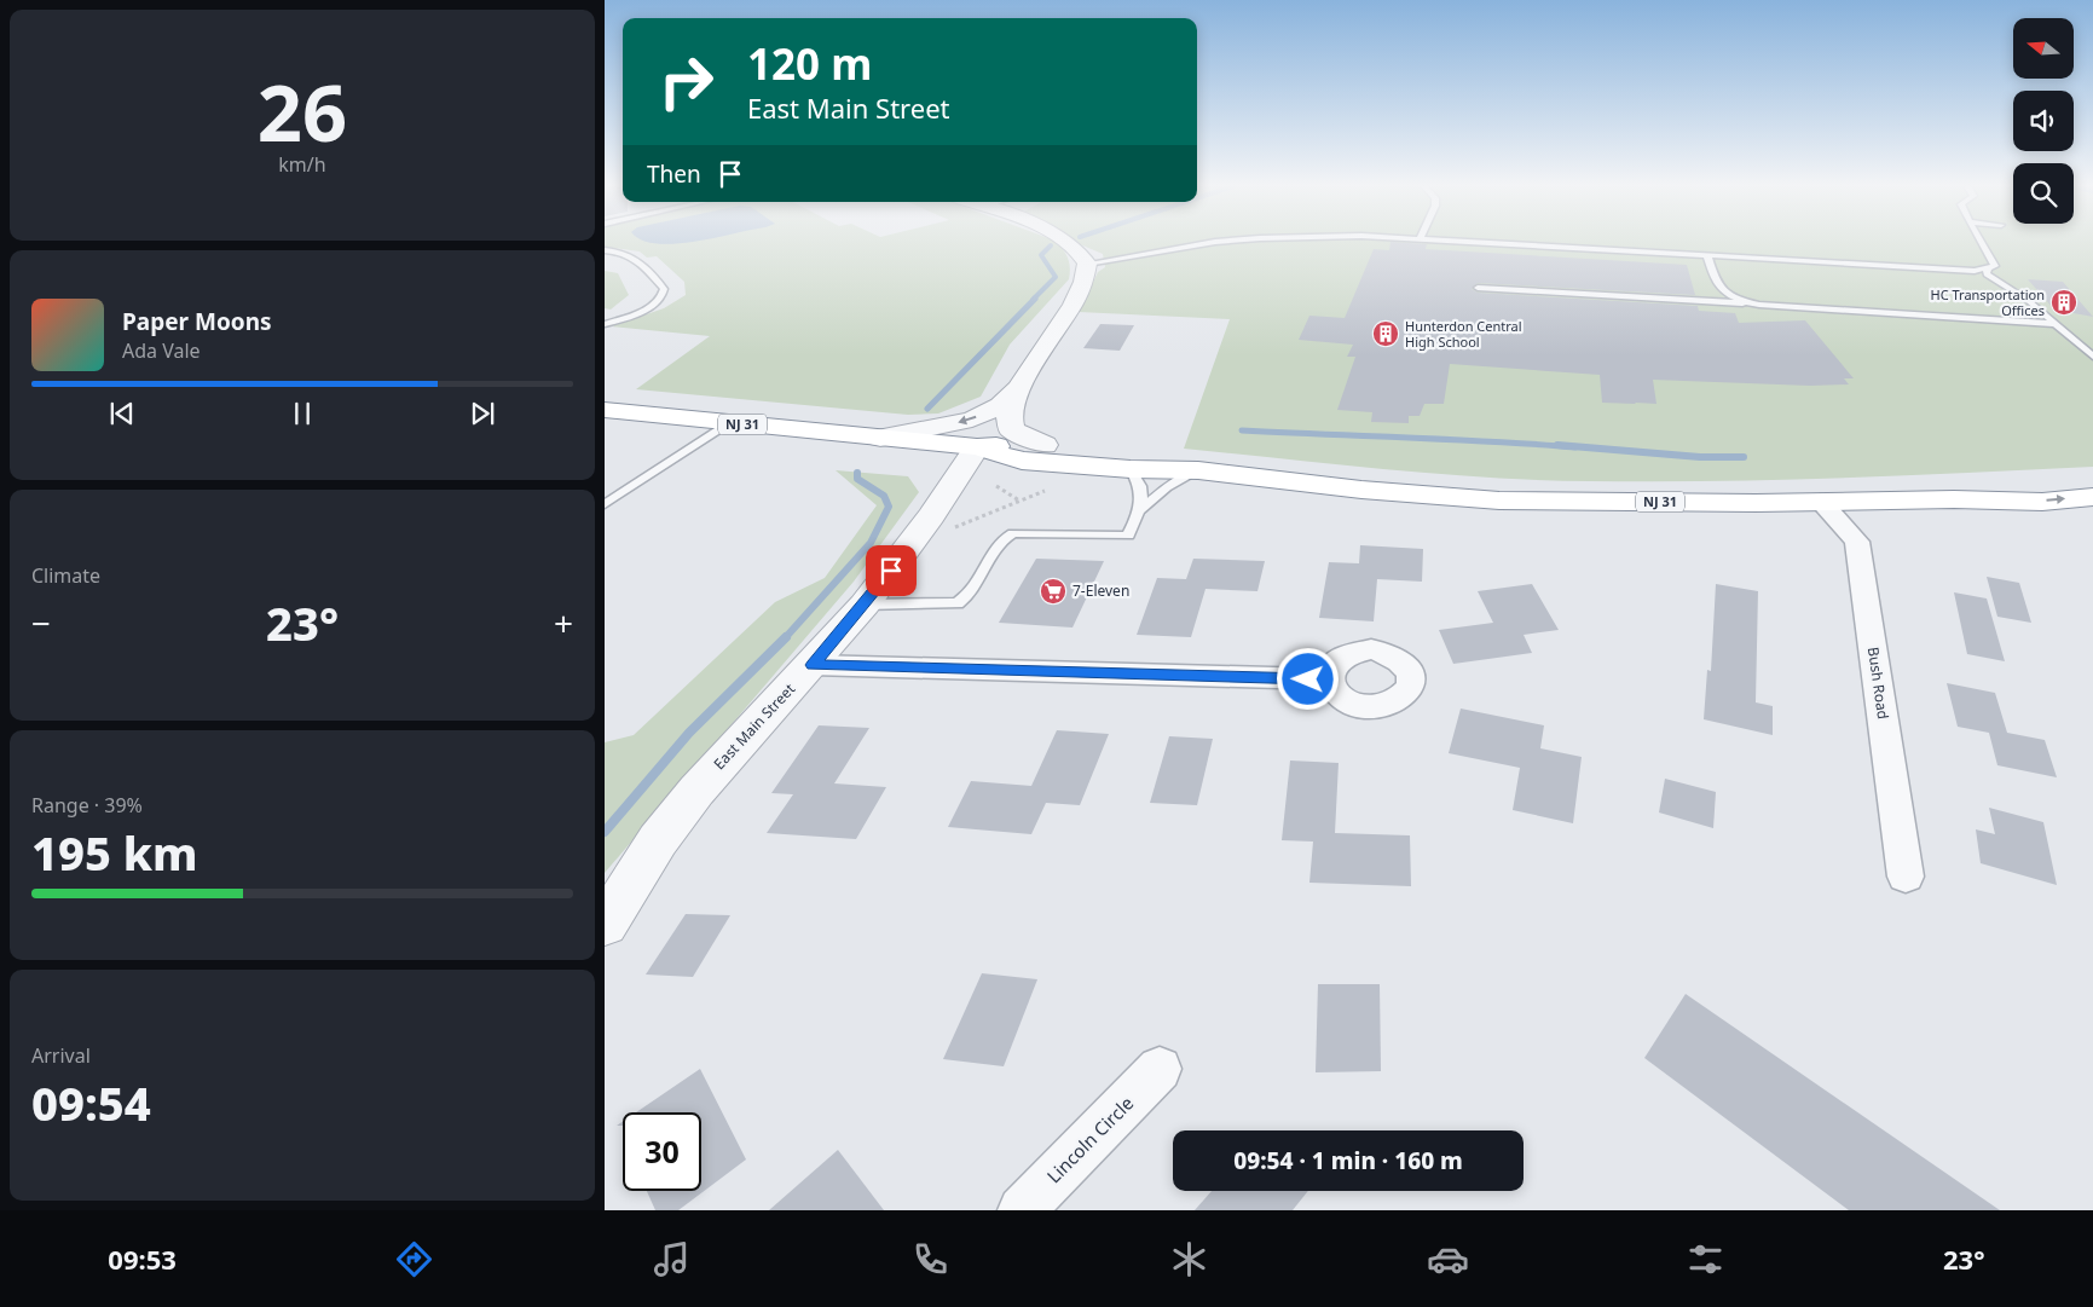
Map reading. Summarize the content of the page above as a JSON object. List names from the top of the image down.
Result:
{
  "streets": {
    "highway": ["NJ 31"],
    "street": ["Bush Road", "East Main Street", "Lincoln Circle"]
  },
  "crossings": [
    ["NJ 31", "Bush Road"],
    ["NJ 31", "East Main Street"]
  ],
  "places": {
    "building": ["HC Transportation Offices", "Hunterdon Central High School"],
    "supermarket": ["7-Eleven"]
  },
  "north": "left",
  "page": {
    "tile": [
      ["26", "km/h"],
      "Climate",
      ["Range · 39%", "195 km"],
      ["Arrival", "09:54"]
    ],
    "turn": ["120 m", "East Main Street"],
    "then": "Then",
    "song": ["Paper Moons", "Ada Vale"],
    "heat": ["−", "23°", "+"],
    "limit": "30",
    "trip": "09:54 · 1 min · 160 m",
    "tabs": ["09:53", "23°"]
  }
}
